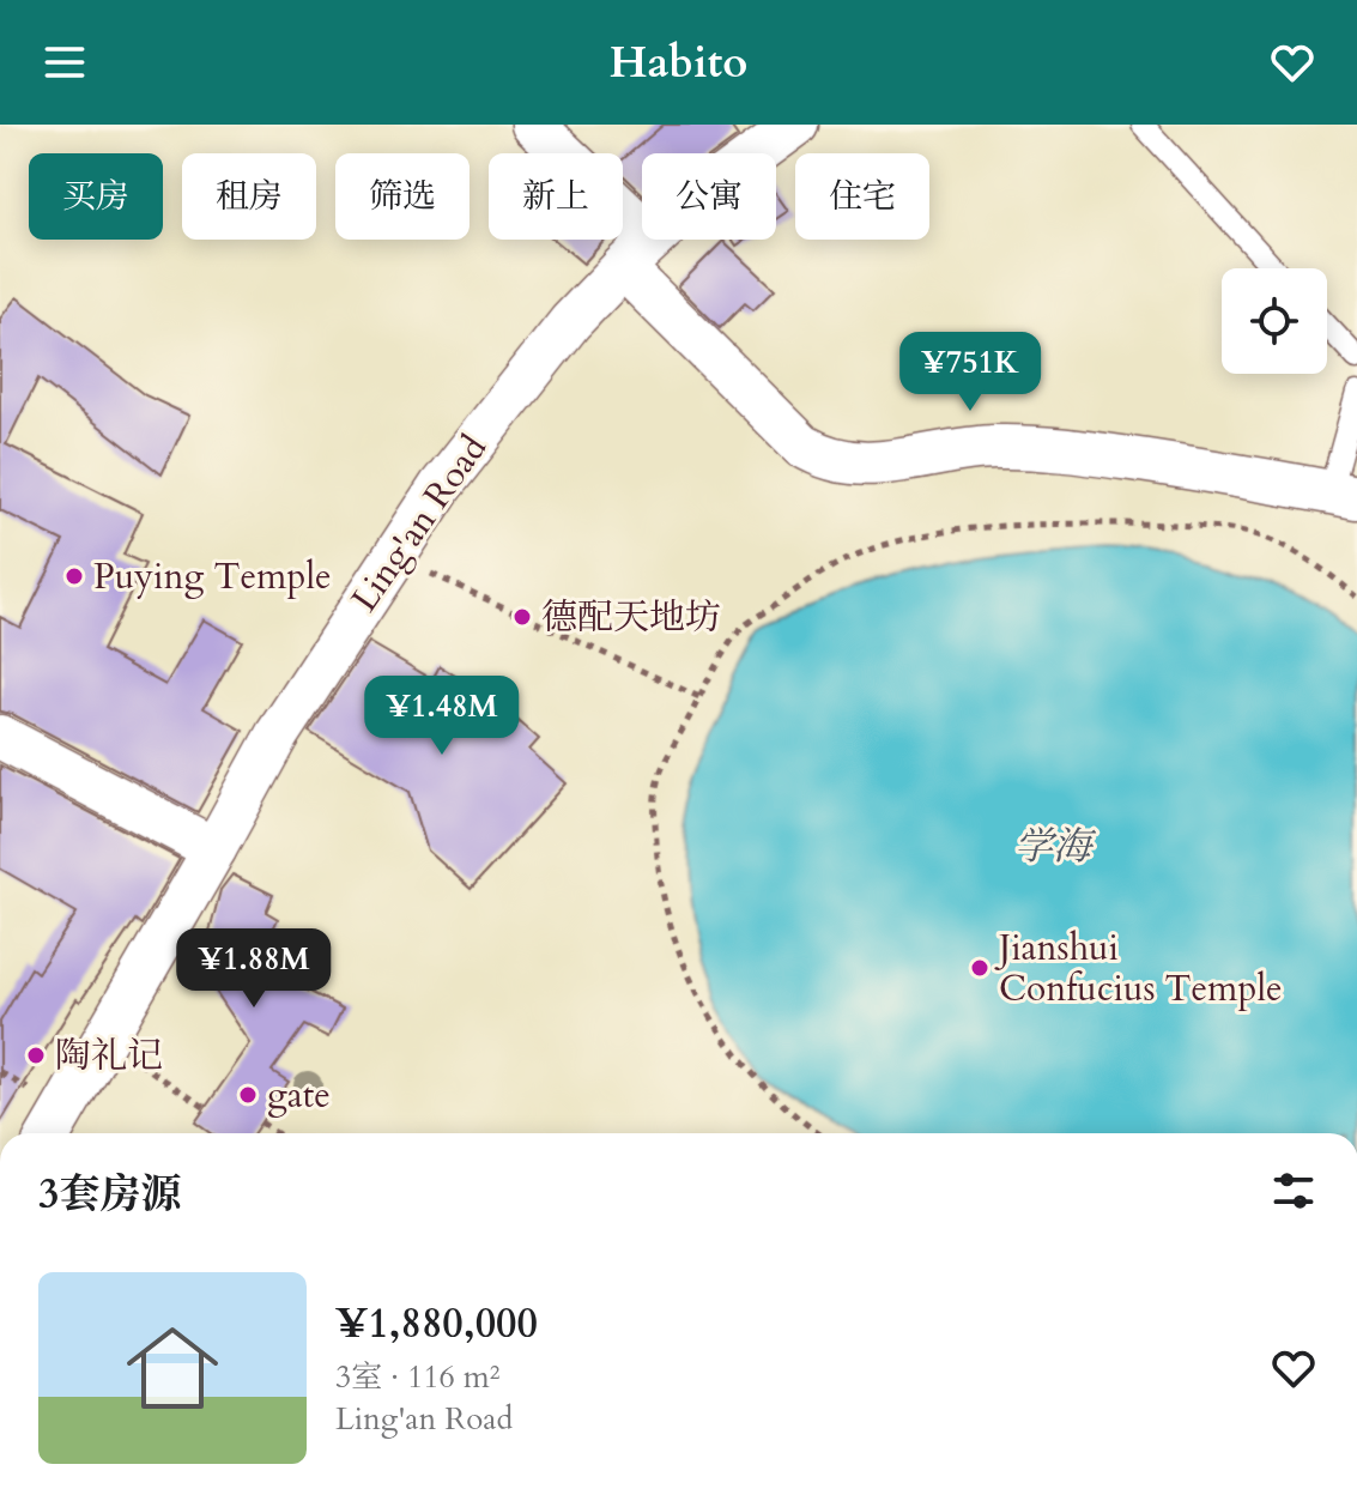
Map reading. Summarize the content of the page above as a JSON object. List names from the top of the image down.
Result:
{
  "streets": {
    "street": ["Ling'an Road"]
  },
  "water": ["学海"],
  "places": [
    "Puying Temple",
    "德配天地坊",
    "Jianshui Confucius Temple",
    "陶礼记",
    "gate"
  ],
  "page": {
    "header": "Habito",
    "chip": [
      "买房",
      "租房",
      "筛选",
      "新上",
      "公寓",
      "住宅"
    ],
    "price": ["¥751K", "¥1.48M", "¥1.88M"],
    "heading": "3套房源",
    "list": [
      {
        "name": "¥1,880,000",
        "note": "3室 · 116 m² · Ling'an Road"
      }
    ]
  }
}
